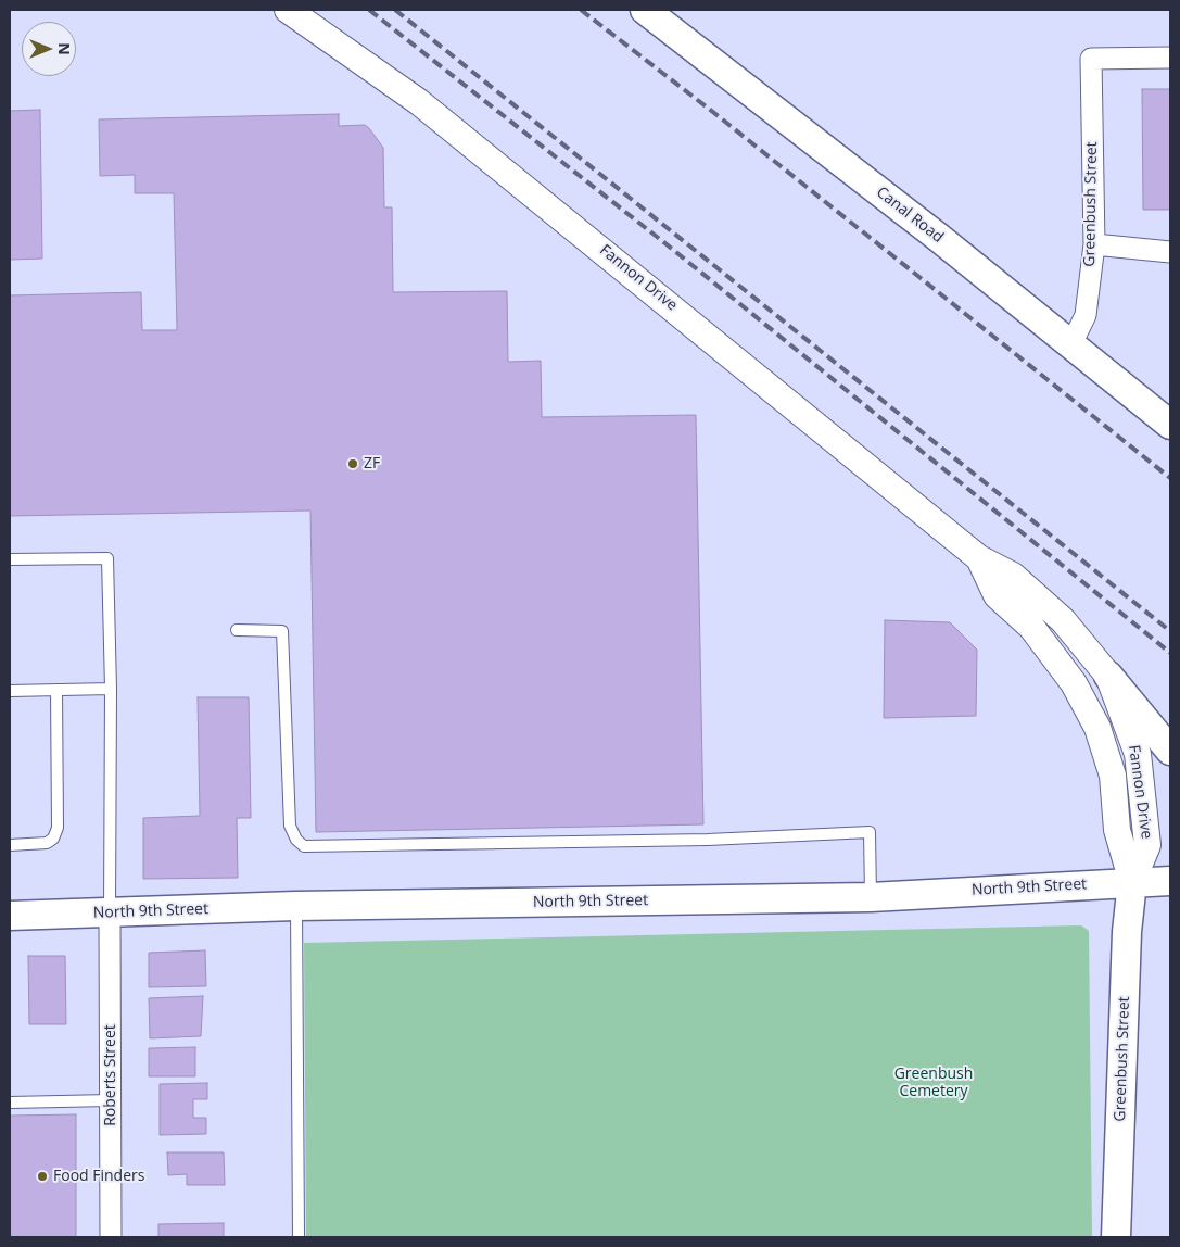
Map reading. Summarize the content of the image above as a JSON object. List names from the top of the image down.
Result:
{
  "streets": {
    "main road": ["Greenbush Street", "Canal Road", "North 9th Street"],
    "street": ["Fannon Drive", "Roberts Street"]
  },
  "crossings": [
    ["Greenbush Street", "Canal Road"],
    ["Greenbush Street", "Fannon Drive"],
    ["Greenbush Street", "North 9th Street"],
    ["Fannon Drive", "North 9th Street"],
    ["North 9th Street", "Roberts Street"]
  ],
  "parks": ["Greenbush Cemetery"],
  "places": ["ZF", "Food Finders"],
  "north": "right"
}
